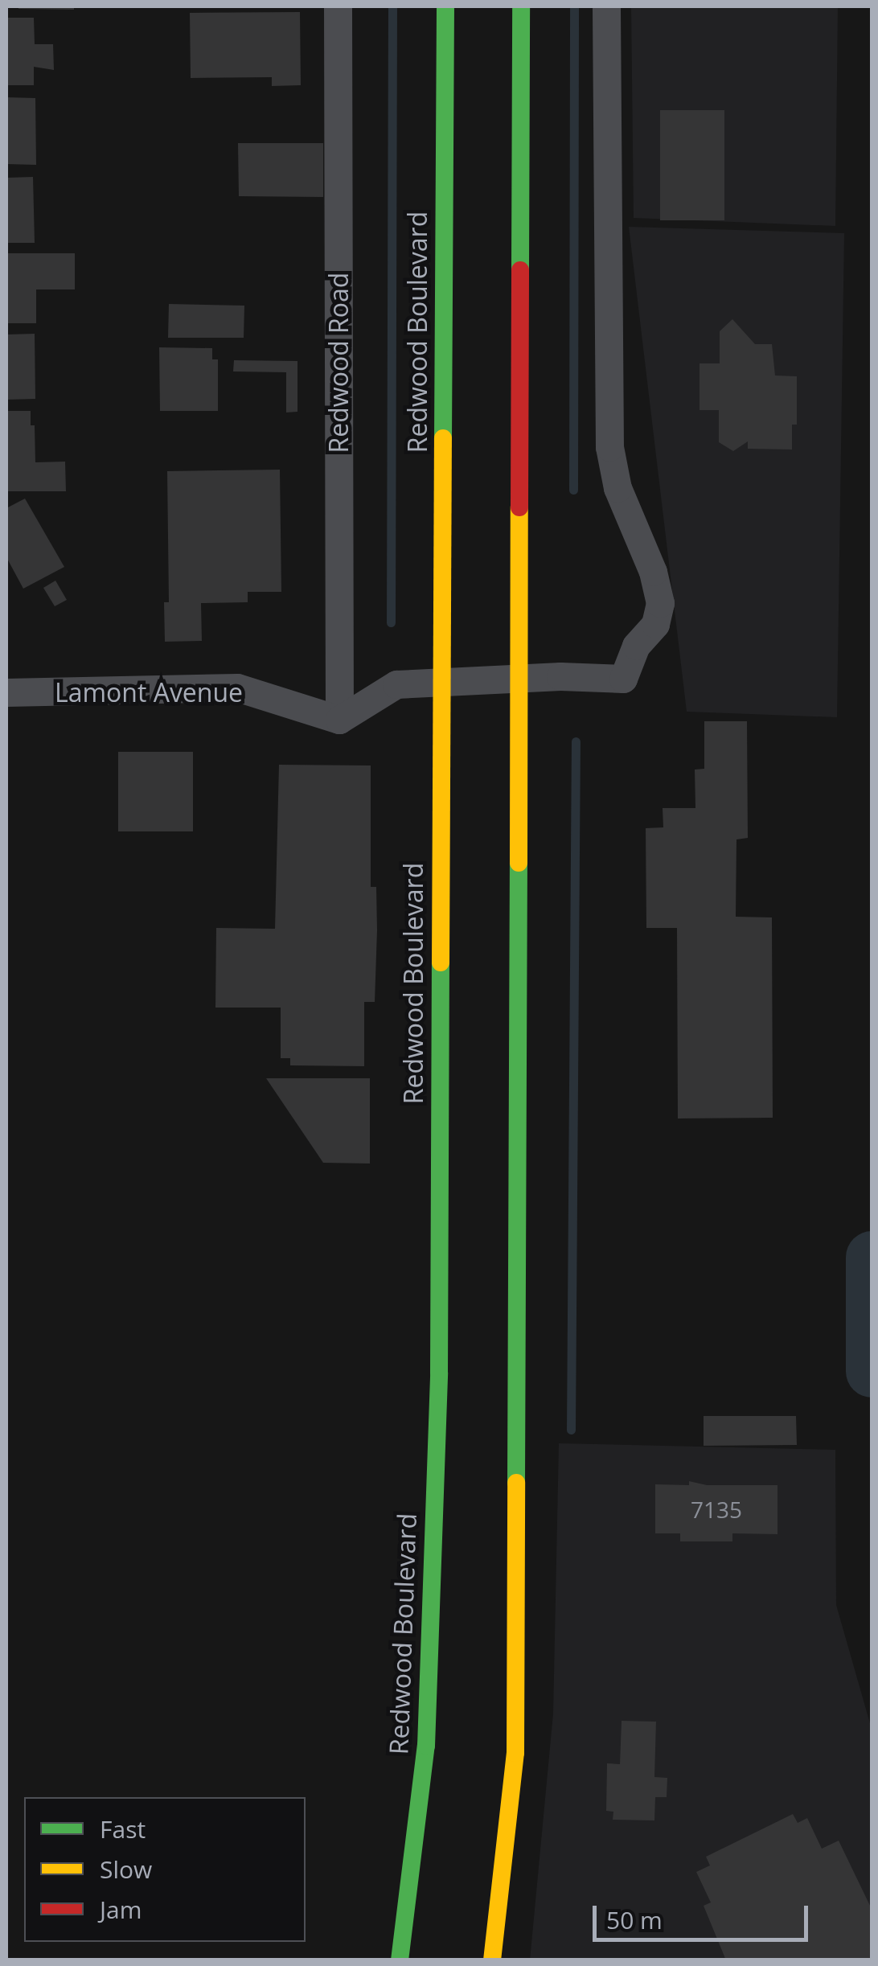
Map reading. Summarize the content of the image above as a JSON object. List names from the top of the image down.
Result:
{
  "streets": {
    "main road": ["Redwood Boulevard"],
    "street": ["Redwood Road", "Lamont Avenue"]
  },
  "crossings": [
    ["Redwood Road", "Lamont Avenue"]
  ],
  "house_numbers": ["7135"],
  "legend": ["Fast", "Slow", "Jam"],
  "scale_bar": "50 m"
}
